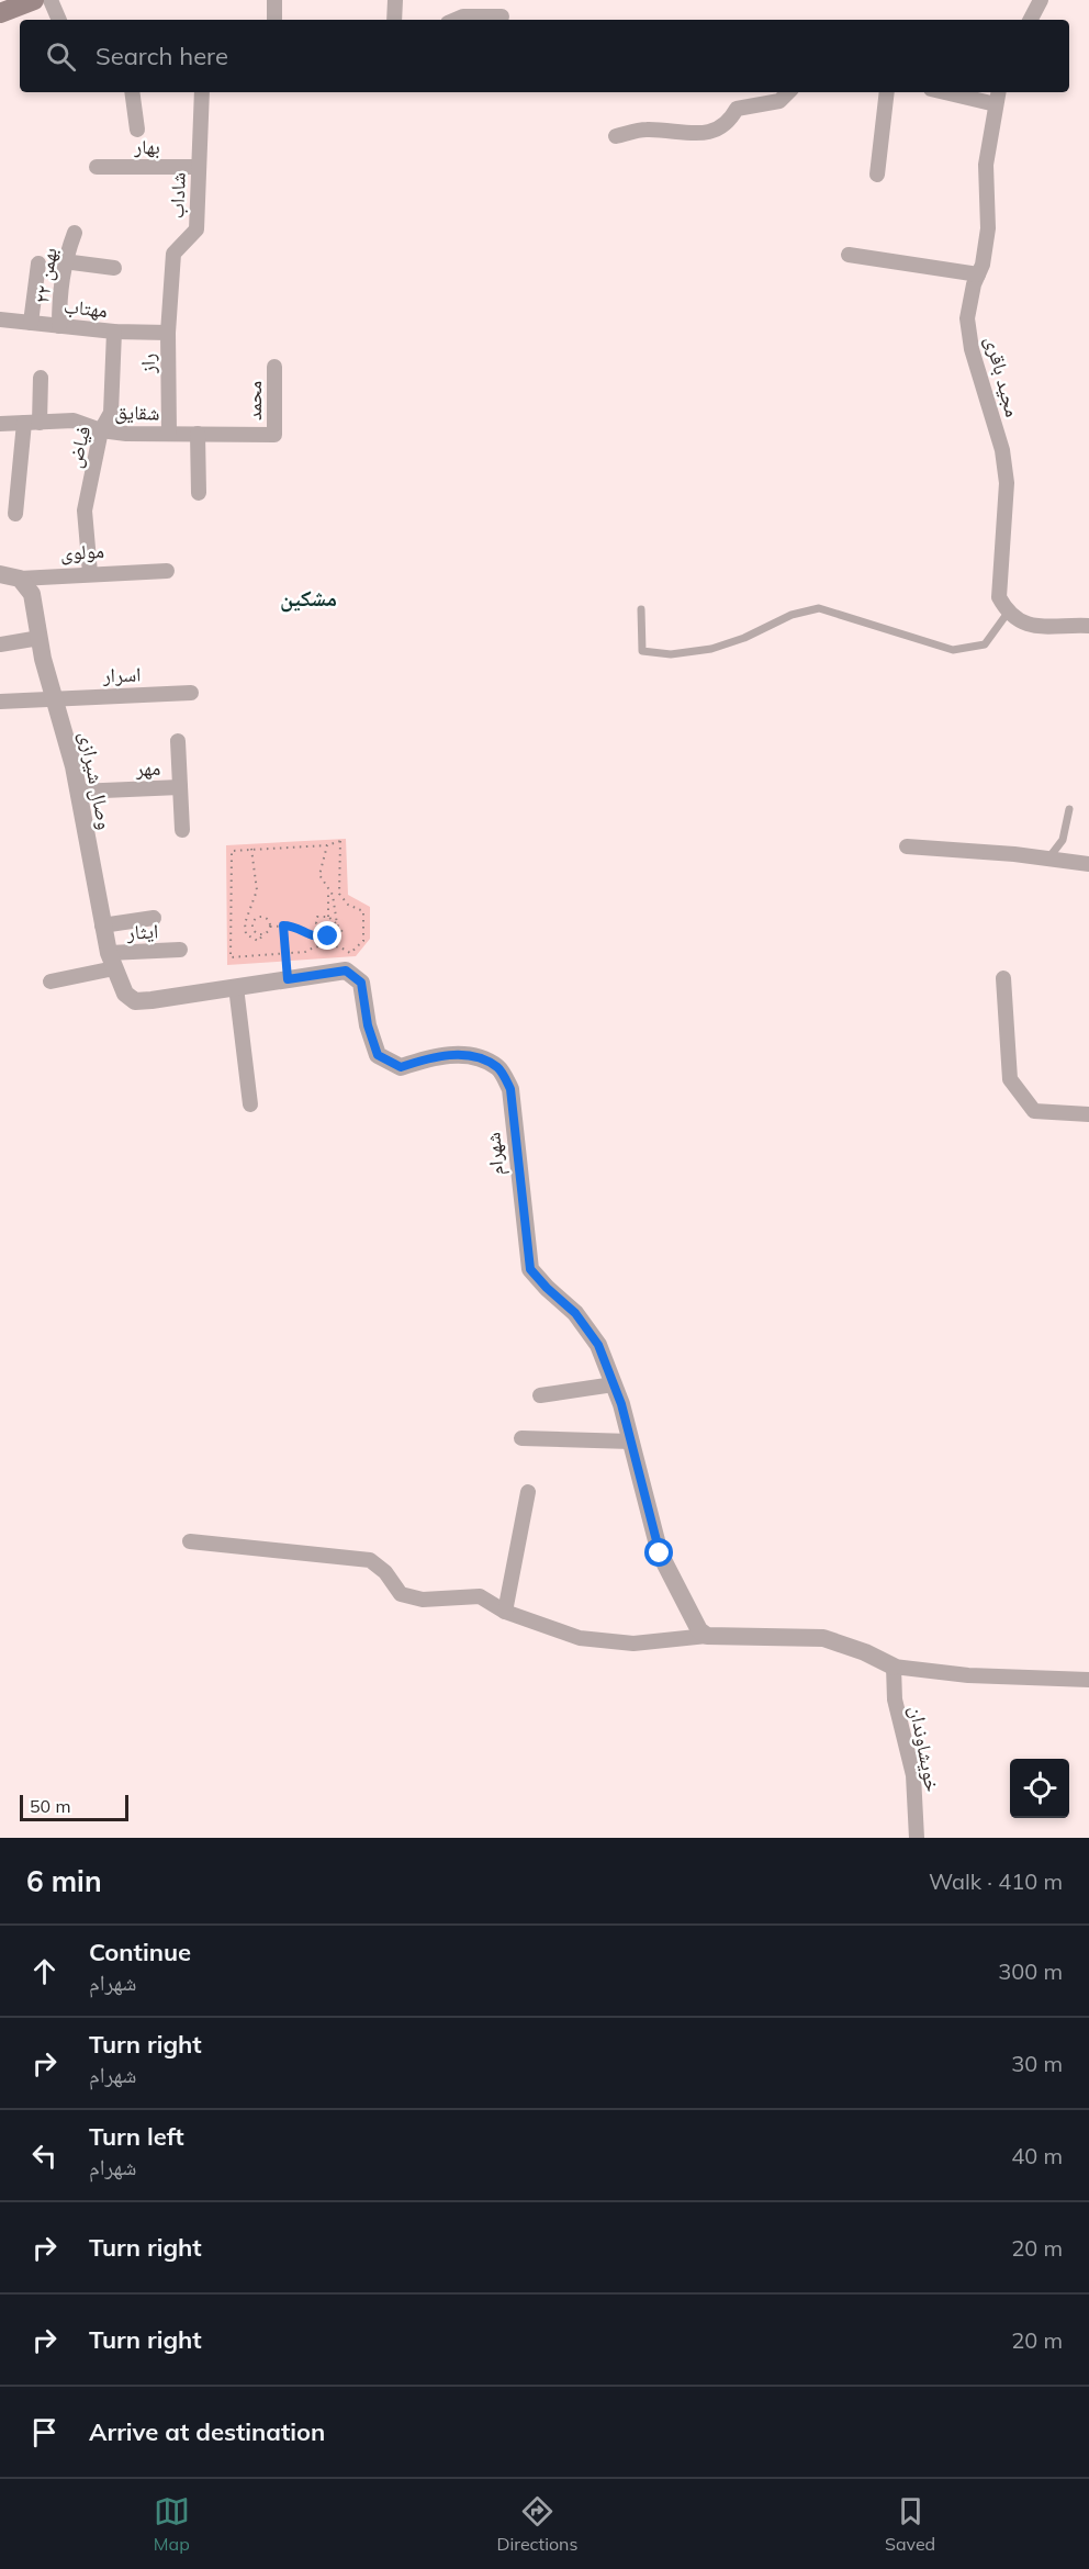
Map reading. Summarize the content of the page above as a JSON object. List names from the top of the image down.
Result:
{
  "streets": {
    "street": [
      "بهار",
      "شاداب",
      "۲۲ بهمن",
      "مهتاب",
      "راز",
      "مجید باقری",
      "محمد",
      "شقایق",
      "فیاض",
      "مولوی",
      "اسرار",
      "مهر",
      "وصال شیرازی",
      "ایثار",
      "شهرام",
      "خویشاوندان"
    ]
  },
  "crossings": [
    ["بهار", "شاداب"],
    ["شاداب", "مهتاب"],
    ["شاداب", "راز"],
    ["۲۲ بهمن", "مهتاب"],
    ["مهتاب", "راز"],
    ["مهتاب", "فیاض"],
    ["راز", "شقایق"],
    ["محمد", "شقایق"],
    ["شقایق", "فیاض"],
    ["فیاض", "مولوی"],
    ["مولوی", "وصال شیرازی"],
    ["اسرار", "وصال شیرازی"],
    ["مهر", "وصال شیرازی"],
    ["وصال شیرازی", "ایثار"],
    ["وصال شیرازی", "شهرام"]
  ],
  "districts": ["مشکین"],
  "scale_bar": "50 m",
  "page": {
    "search": "Search here",
    "scale": "50 m",
    "heading": ["6 min", "Walk · 410 m"],
    "list": [
      ["Continue", "شهرام", "300 m"],
      ["Turn right", "شهرام", "30 m"],
      ["Turn left", "شهرام", "40 m"],
      ["Turn right", "20 m"],
      ["Turn right", "20 m"],
      "Arrive at destination"
    ],
    "nav": ["Map", "Directions", "Saved"]
  }
}
